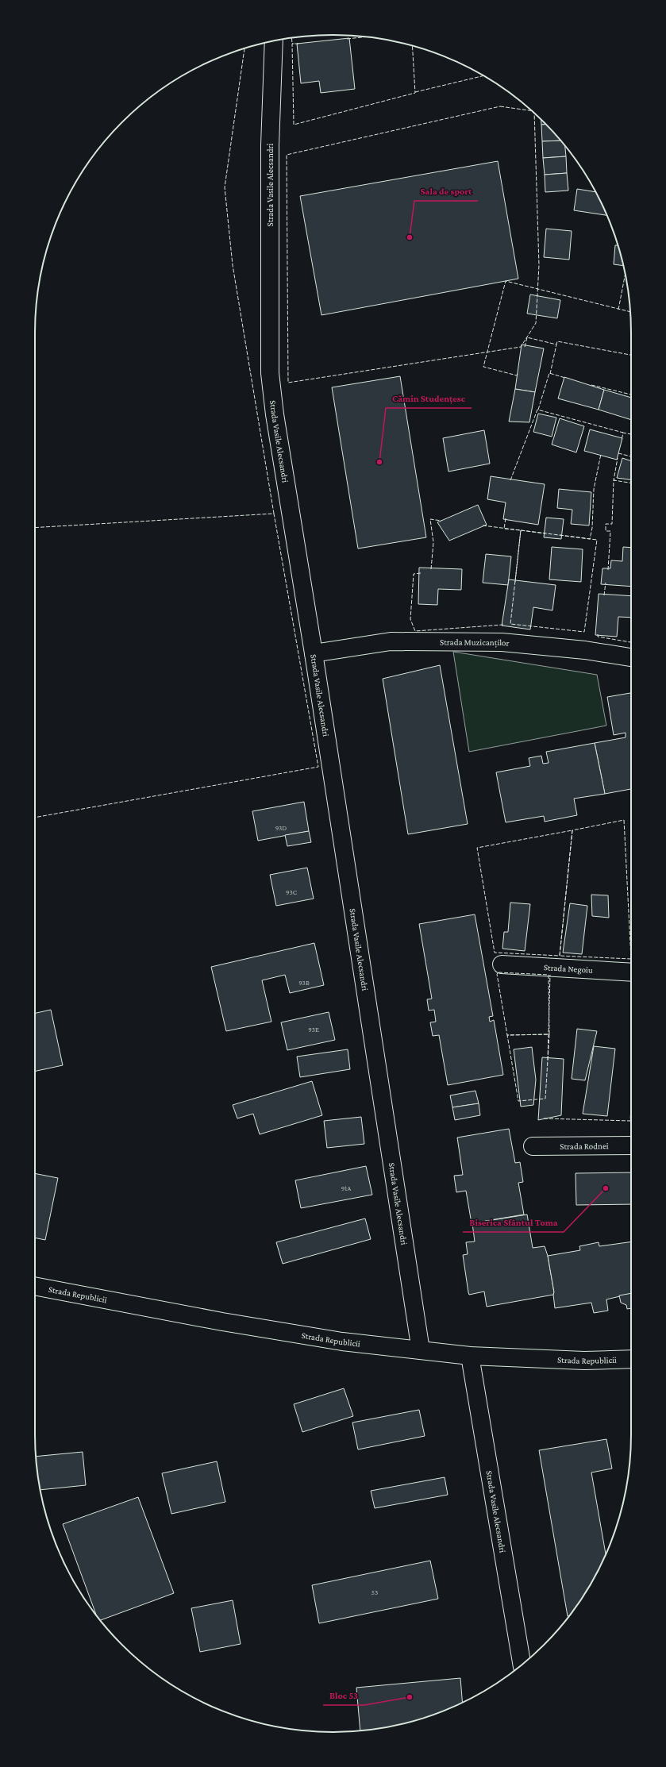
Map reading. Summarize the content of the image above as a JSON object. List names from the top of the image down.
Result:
{
  "streets": {
    "street": [
      "Strada Vasile Alecsandri",
      "Strada Muzicanților",
      "Strada Negoiu",
      "Strada Rodnei",
      "Strada Republicii"
    ]
  },
  "crossings": [
    ["Strada Vasile Alecsandri", "Strada Muzicanților"],
    ["Strada Vasile Alecsandri", "Strada Republicii"]
  ],
  "places": [
    "Sala de sport",
    "Cămin Studențesc",
    "Biserica Sfântul Toma",
    "Bloc 53"
  ],
  "house_numbers": [
    "93D",
    "93C",
    "93B",
    "93E",
    "91A",
    "53"
  ]
}
